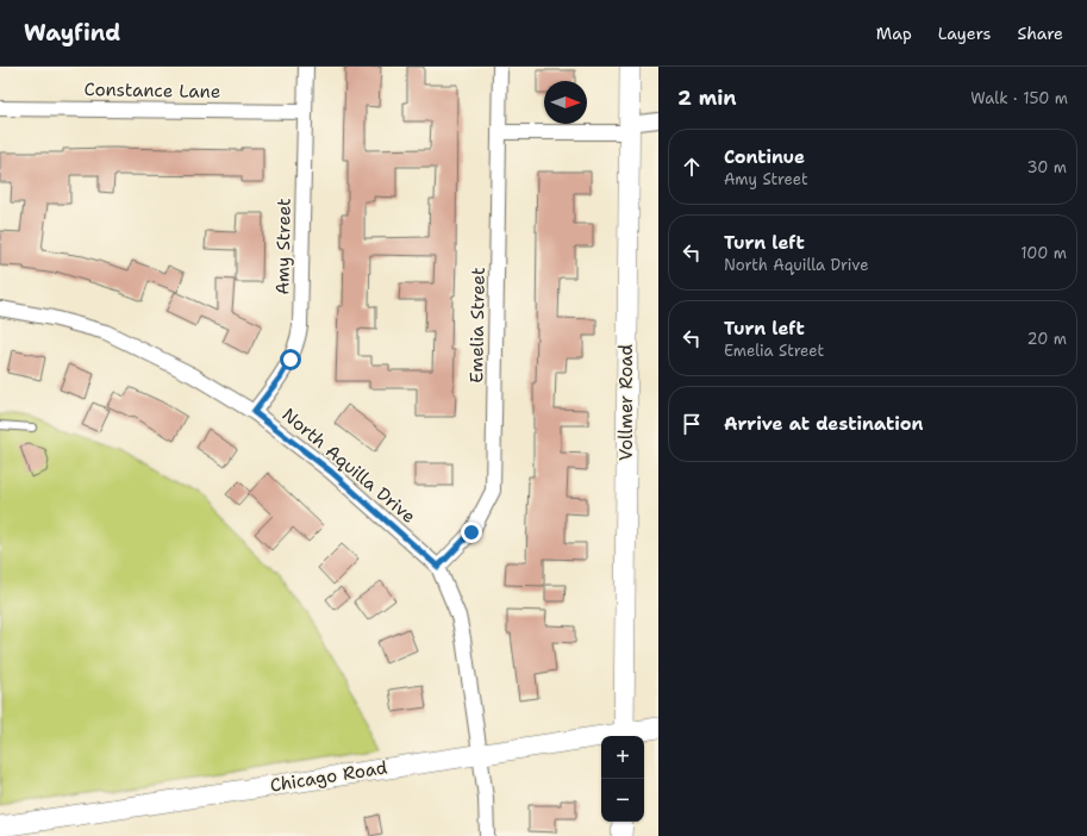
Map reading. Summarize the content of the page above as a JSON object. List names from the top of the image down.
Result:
{
  "streets": {
    "main road": ["Vollmer Road", "Chicago Road"],
    "street": [
      "Constance Lane",
      "Amy Street",
      "Emelia Street",
      "North Aquilla Drive"
    ]
  },
  "crossings": [
    ["Constance Lane", "Amy Street"],
    ["Amy Street", "North Aquilla Drive"],
    ["Emelia Street", "North Aquilla Drive"],
    ["Vollmer Road", "Chicago Road"],
    ["North Aquilla Drive", "Chicago Road"]
  ],
  "north": "right",
  "page": {
    "header": "Wayfind",
    "nav": ["Map", "Layers", "Share"],
    "heading": ["2 min", "Walk · 150 m"],
    "list": [
      ["Continue", "Amy Street", "30 m"],
      ["Turn left", "North Aquilla Drive", "100 m"],
      ["Turn left", "Emelia Street", "20 m"],
      "Arrive at destination"
    ],
    "map_buttons": ["+", "−"]
  }
}
